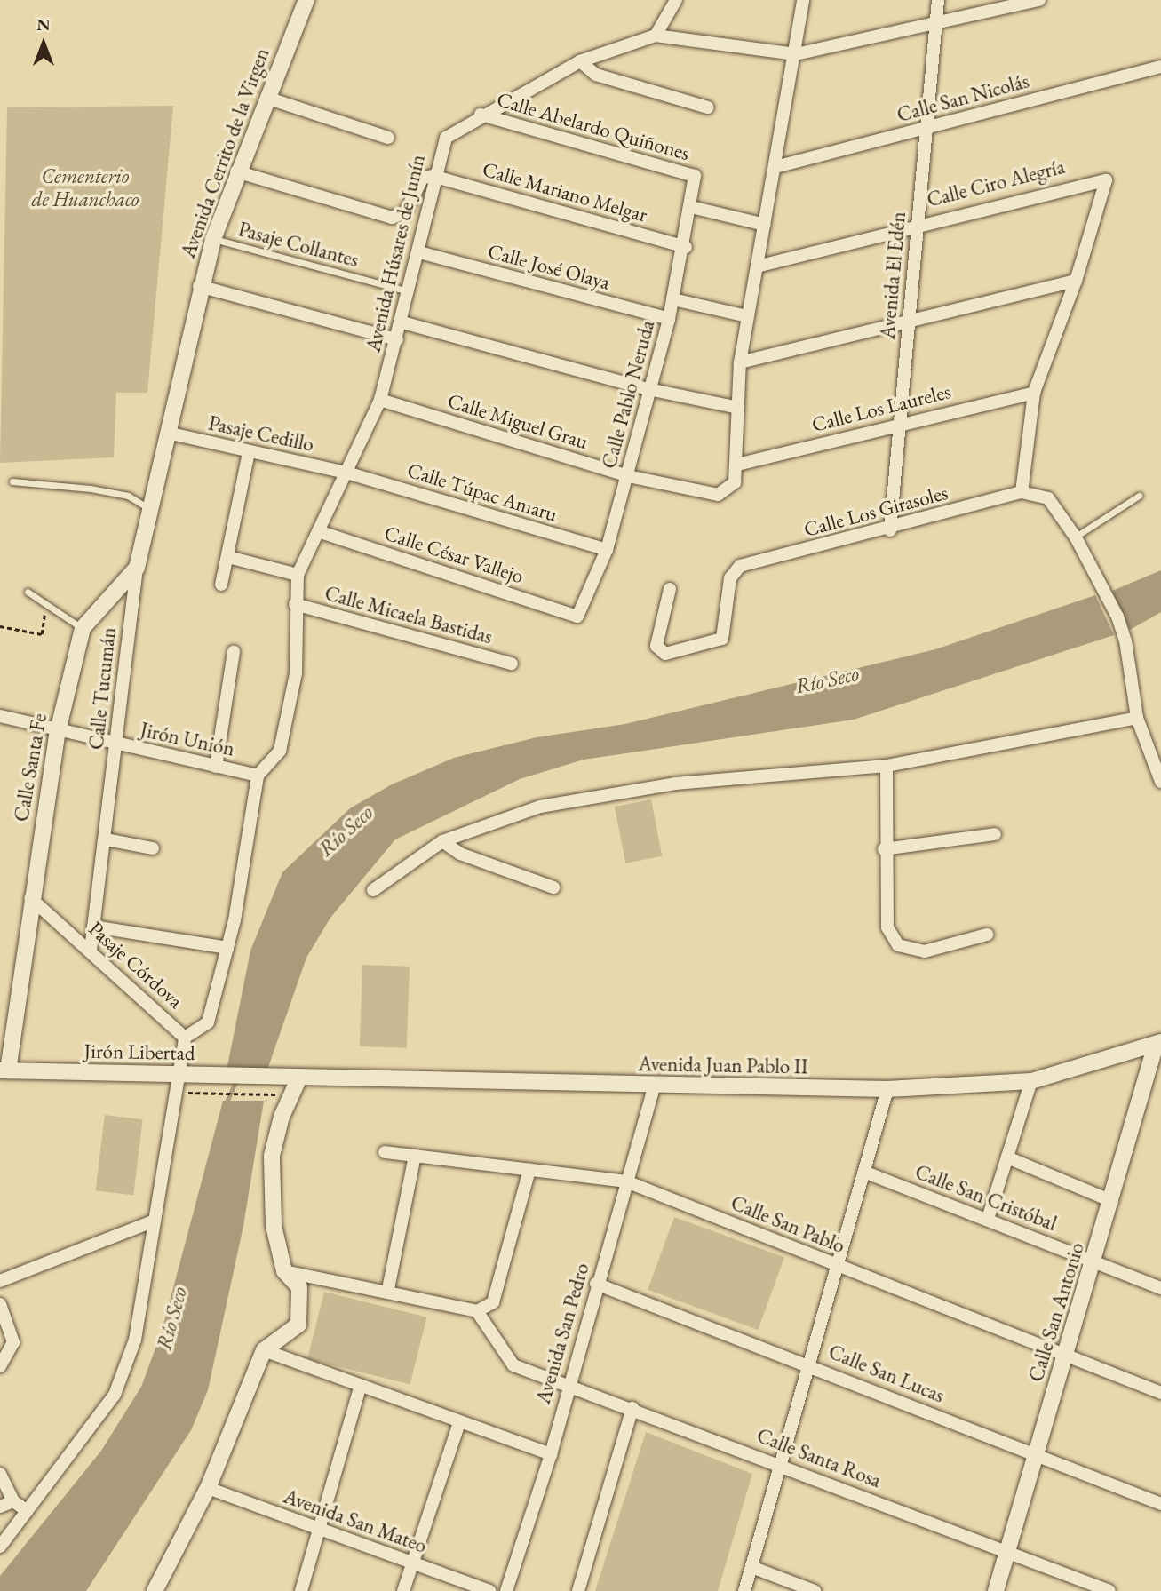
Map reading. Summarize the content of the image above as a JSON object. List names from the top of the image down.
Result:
{
  "streets": {
    "street": [
      "Calle San Nicolás",
      "Calle Abelardo Quiñones",
      "Avenida Cerrito de la Virgen",
      "Calle Ciro Alegría",
      "Calle Mariano Melgar",
      "Avenida Húsares de Junín",
      "Calle José Olaya",
      "Avenida El Edén",
      "Calle Pablo Neruda",
      "Calle Los Laureles",
      "Calle Miguel Grau",
      "Pasaje Cedillo",
      "Calle Túpac Amaru",
      "Calle Los Girasoles",
      "Calle César Vallejo",
      "Calle Micaela Bastidas",
      "Calle Tucumán",
      "Jirón Unión",
      "Calle Santa Fe",
      "Pasaje Córdova",
      "Jirón Libertad",
      "Avenida Juan Pablo II",
      "Calle San Cristóbal",
      "Calle San Pablo",
      "Calle San Antonio",
      "Avenida San Pedro",
      "Calle San Lucas",
      "Calle Santa Rosa",
      "Avenida San Mateo"
    ],
    "lane": ["Pasaje Collantes"]
  },
  "crossings": [
    ["Calle San Nicolás", "Avenida El Edén"],
    ["Calle Abelardo Quiñones", "Avenida Húsares de Junín"],
    ["Calle Abelardo Quiñones", "Calle Pablo Neruda"],
    ["Avenida Cerrito de la Virgen", "Pasaje Collantes"],
    ["Avenida Cerrito de la Virgen", "Pasaje Cedillo"],
    ["Avenida Cerrito de la Virgen", "Calle Tucumán"],
    ["Calle Ciro Alegría", "Avenida El Edén"],
    ["Calle Mariano Melgar", "Avenida Húsares de Junín"],
    ["Calle Mariano Melgar", "Calle Pablo Neruda"],
    ["Pasaje Collantes", "Avenida Húsares de Junín"],
    ["Avenida Húsares de Junín", "Calle José Olaya"],
    ["Avenida Húsares de Junín", "Avenida El Edén"],
    ["Avenida Húsares de Junín", "Calle Miguel Grau"],
    ["Avenida Húsares de Junín", "Pasaje Cedillo"],
    ["Avenida Húsares de Junín", "Calle Túpac Amaru"],
    ["Avenida Húsares de Junín", "Calle César Vallejo"],
    ["Avenida Húsares de Junín", "Calle Micaela Bastidas"],
    ["Avenida Húsares de Junín", "Jirón Unión"],
    ["Calle José Olaya", "Calle Pablo Neruda"],
    ["Avenida El Edén", "Calle Los Laureles"],
    ["Avenida El Edén", "Calle Los Girasoles"],
    ["Calle Pablo Neruda", "Calle Miguel Grau"],
    ["Calle Pablo Neruda", "Calle Túpac Amaru"],
    ["Calle Pablo Neruda", "Calle César Vallejo"],
    ["Calle Los Laureles", "Calle Miguel Grau"],
    ["Pasaje Cedillo", "Calle Túpac Amaru"],
    ["Pasaje Cedillo", "Calle Tucumán"],
    ["Calle Tucumán", "Jirón Unión"],
    ["Calle Tucumán", "Calle Santa Fe"],
    ["Calle Tucumán", "Pasaje Córdova"],
    ["Jirón Unión", "Calle Santa Fe"],
    ["Calle Santa Fe", "Pasaje Córdova"],
    ["Calle Santa Fe", "Jirón Libertad"],
    ["Pasaje Córdova", "Jirón Libertad"],
    ["Jirón Libertad", "Avenida Juan Pablo II"],
    ["Avenida Juan Pablo II", "Calle San Antonio"],
    ["Avenida Juan Pablo II", "Avenida San Pedro"],
    ["Calle San Cristóbal", "Calle San Antonio"],
    ["Calle San Pablo", "Calle San Antonio"],
    ["Calle San Pablo", "Avenida San Pedro"],
    ["Calle San Antonio", "Calle San Lucas"],
    ["Calle San Antonio", "Calle Santa Rosa"],
    ["Avenida San Pedro", "Calle San Lucas"],
    ["Avenida San Pedro", "Calle Santa Rosa"]
  ],
  "water": ["Río Seco"],
  "parks": ["Cementerio de Huanchaco"],
  "north": "top"
}
